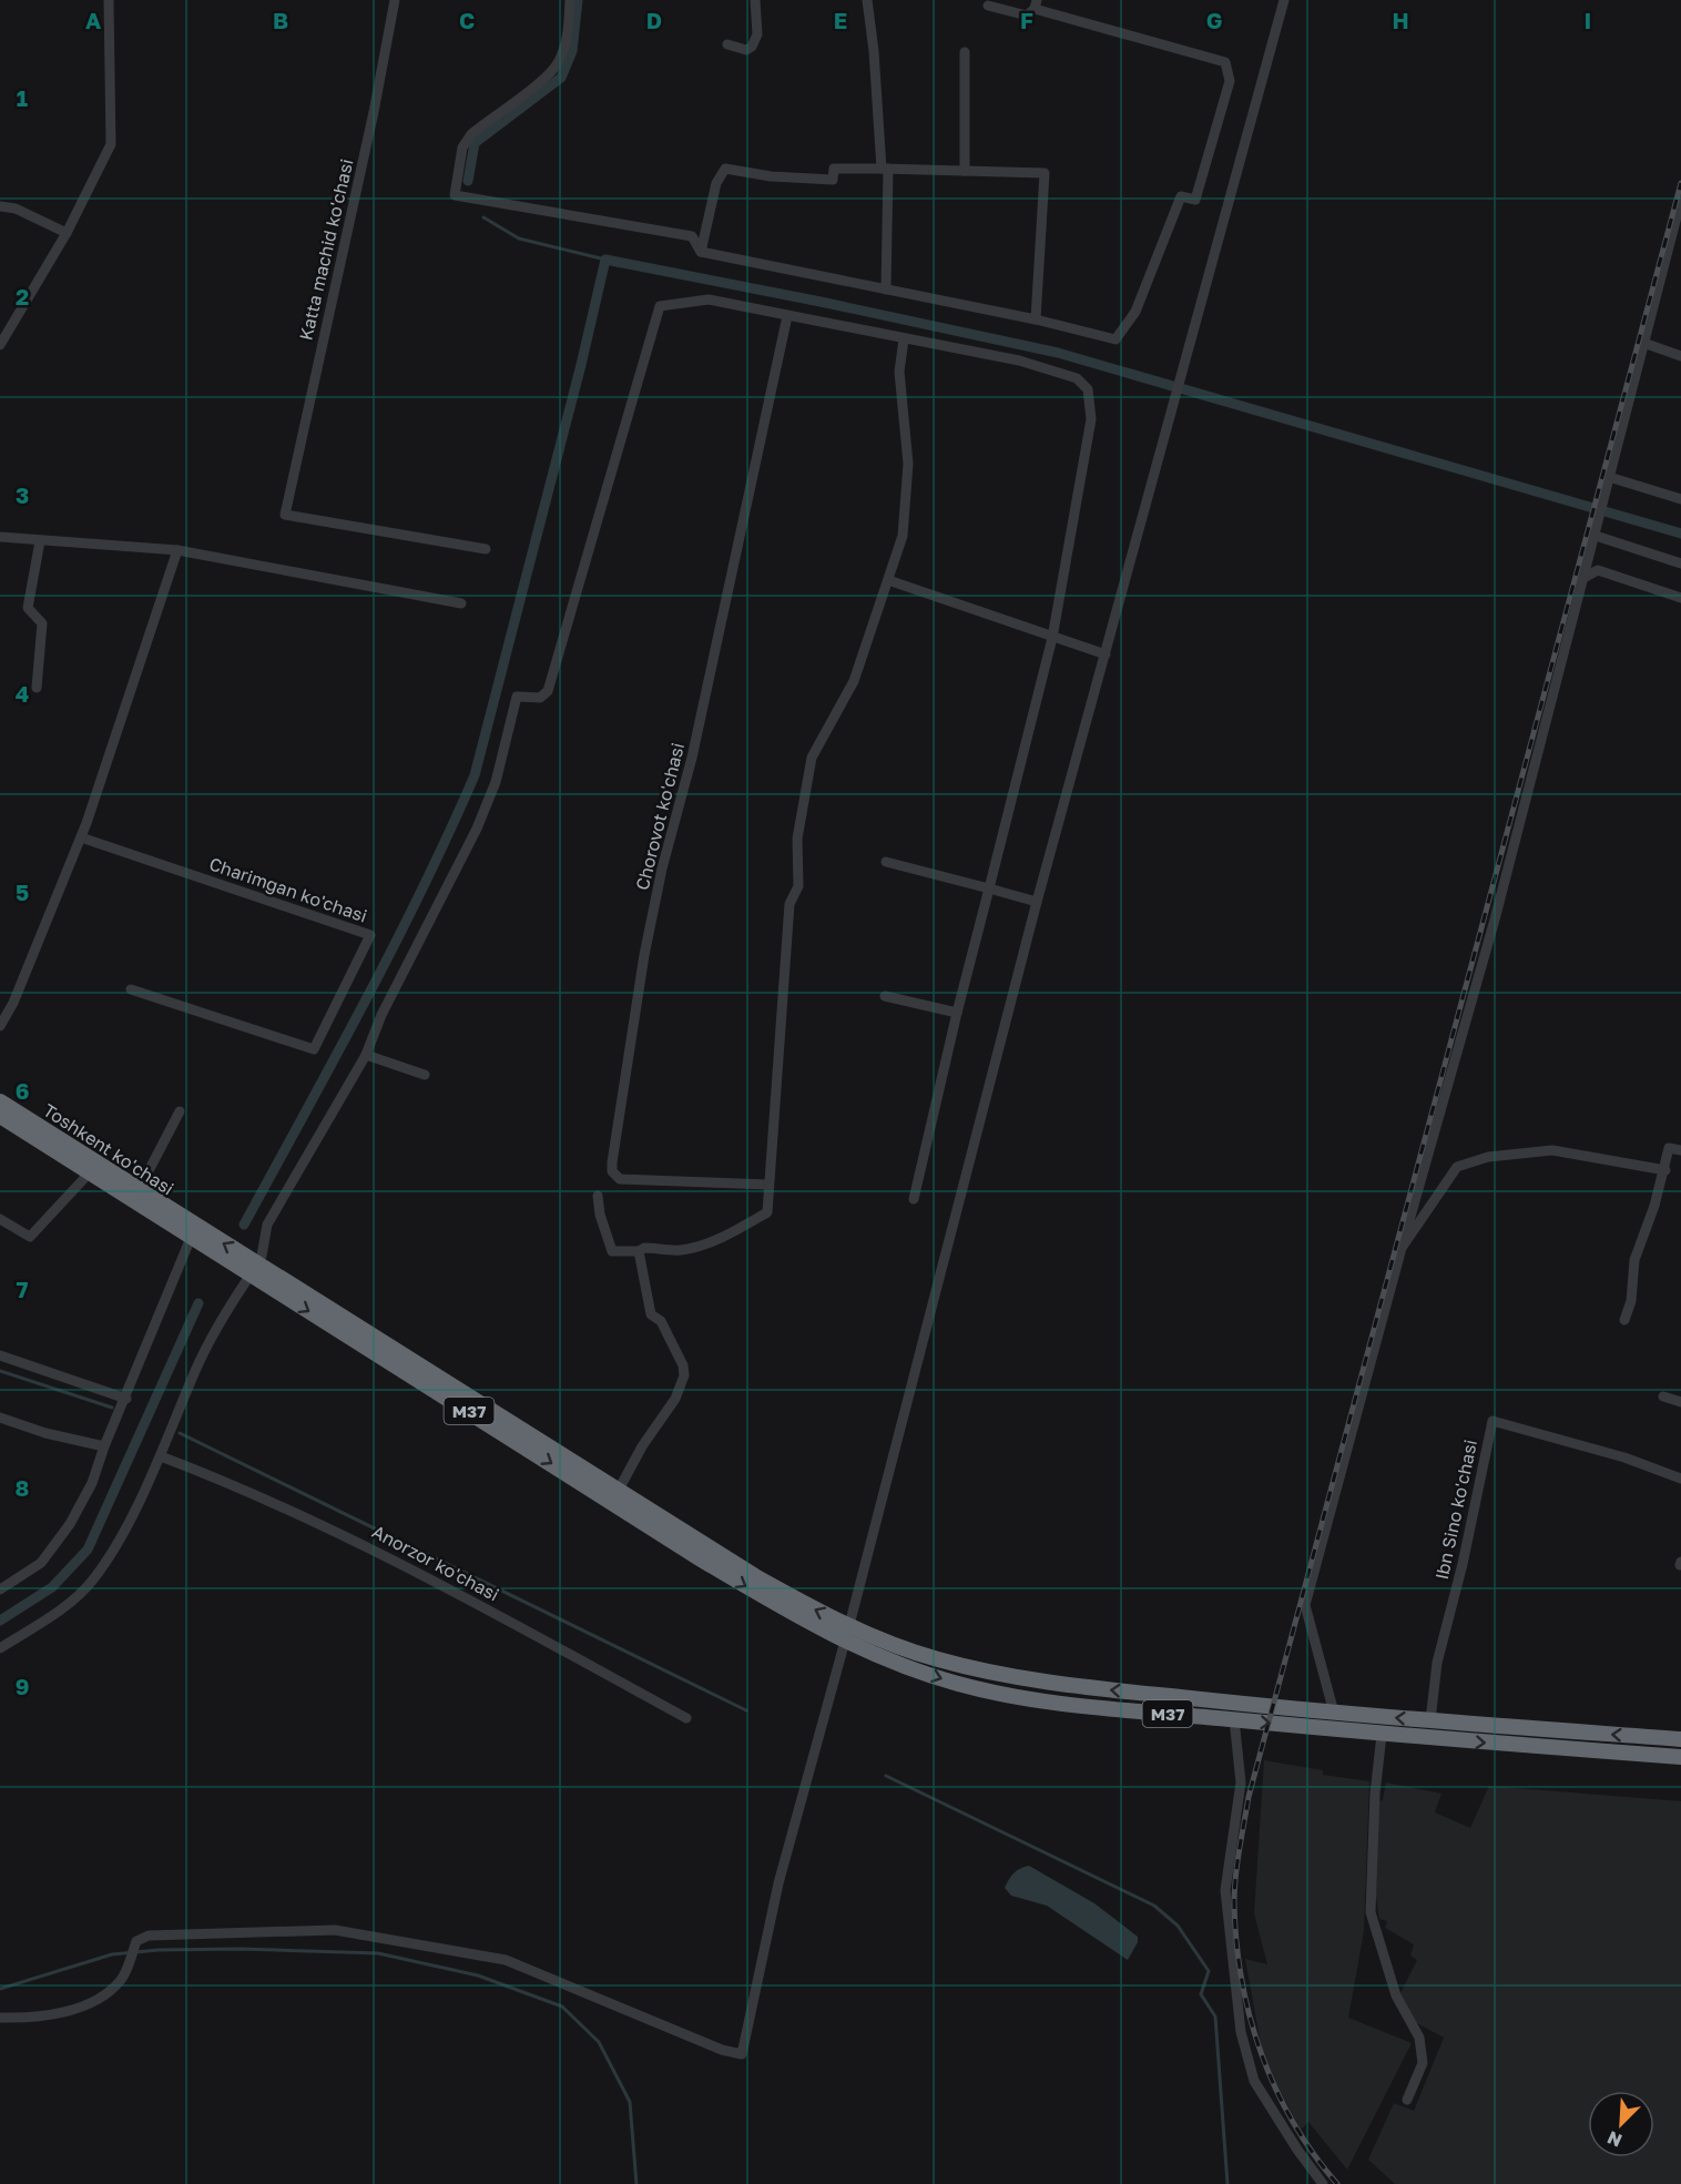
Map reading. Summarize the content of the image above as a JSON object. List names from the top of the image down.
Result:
{
  "streets": {
    "highway": ["Toshkent ko'chasi", "M37"],
    "street": [
      "Katta machid ko'chasi",
      "Chorovot ko'chasi",
      "Charimgan ko'chasi",
      "Ibn Sino ko'chasi",
      "Anorzor ko'chasi"
    ]
  },
  "crossings": [
    ["Toshkent ko'chasi", "M37"],
    ["M37", "Ibn Sino ko'chasi"]
  ],
  "north": "bottom left",
  "grid": {
    "columns": [
      "A",
      "B",
      "C",
      "D",
      "E",
      "F",
      "G",
      "H",
      "I"
    ],
    "rows": [
      "1",
      "2",
      "3",
      "4",
      "5",
      "6",
      "7",
      "8",
      "9"
    ]
  }
}
